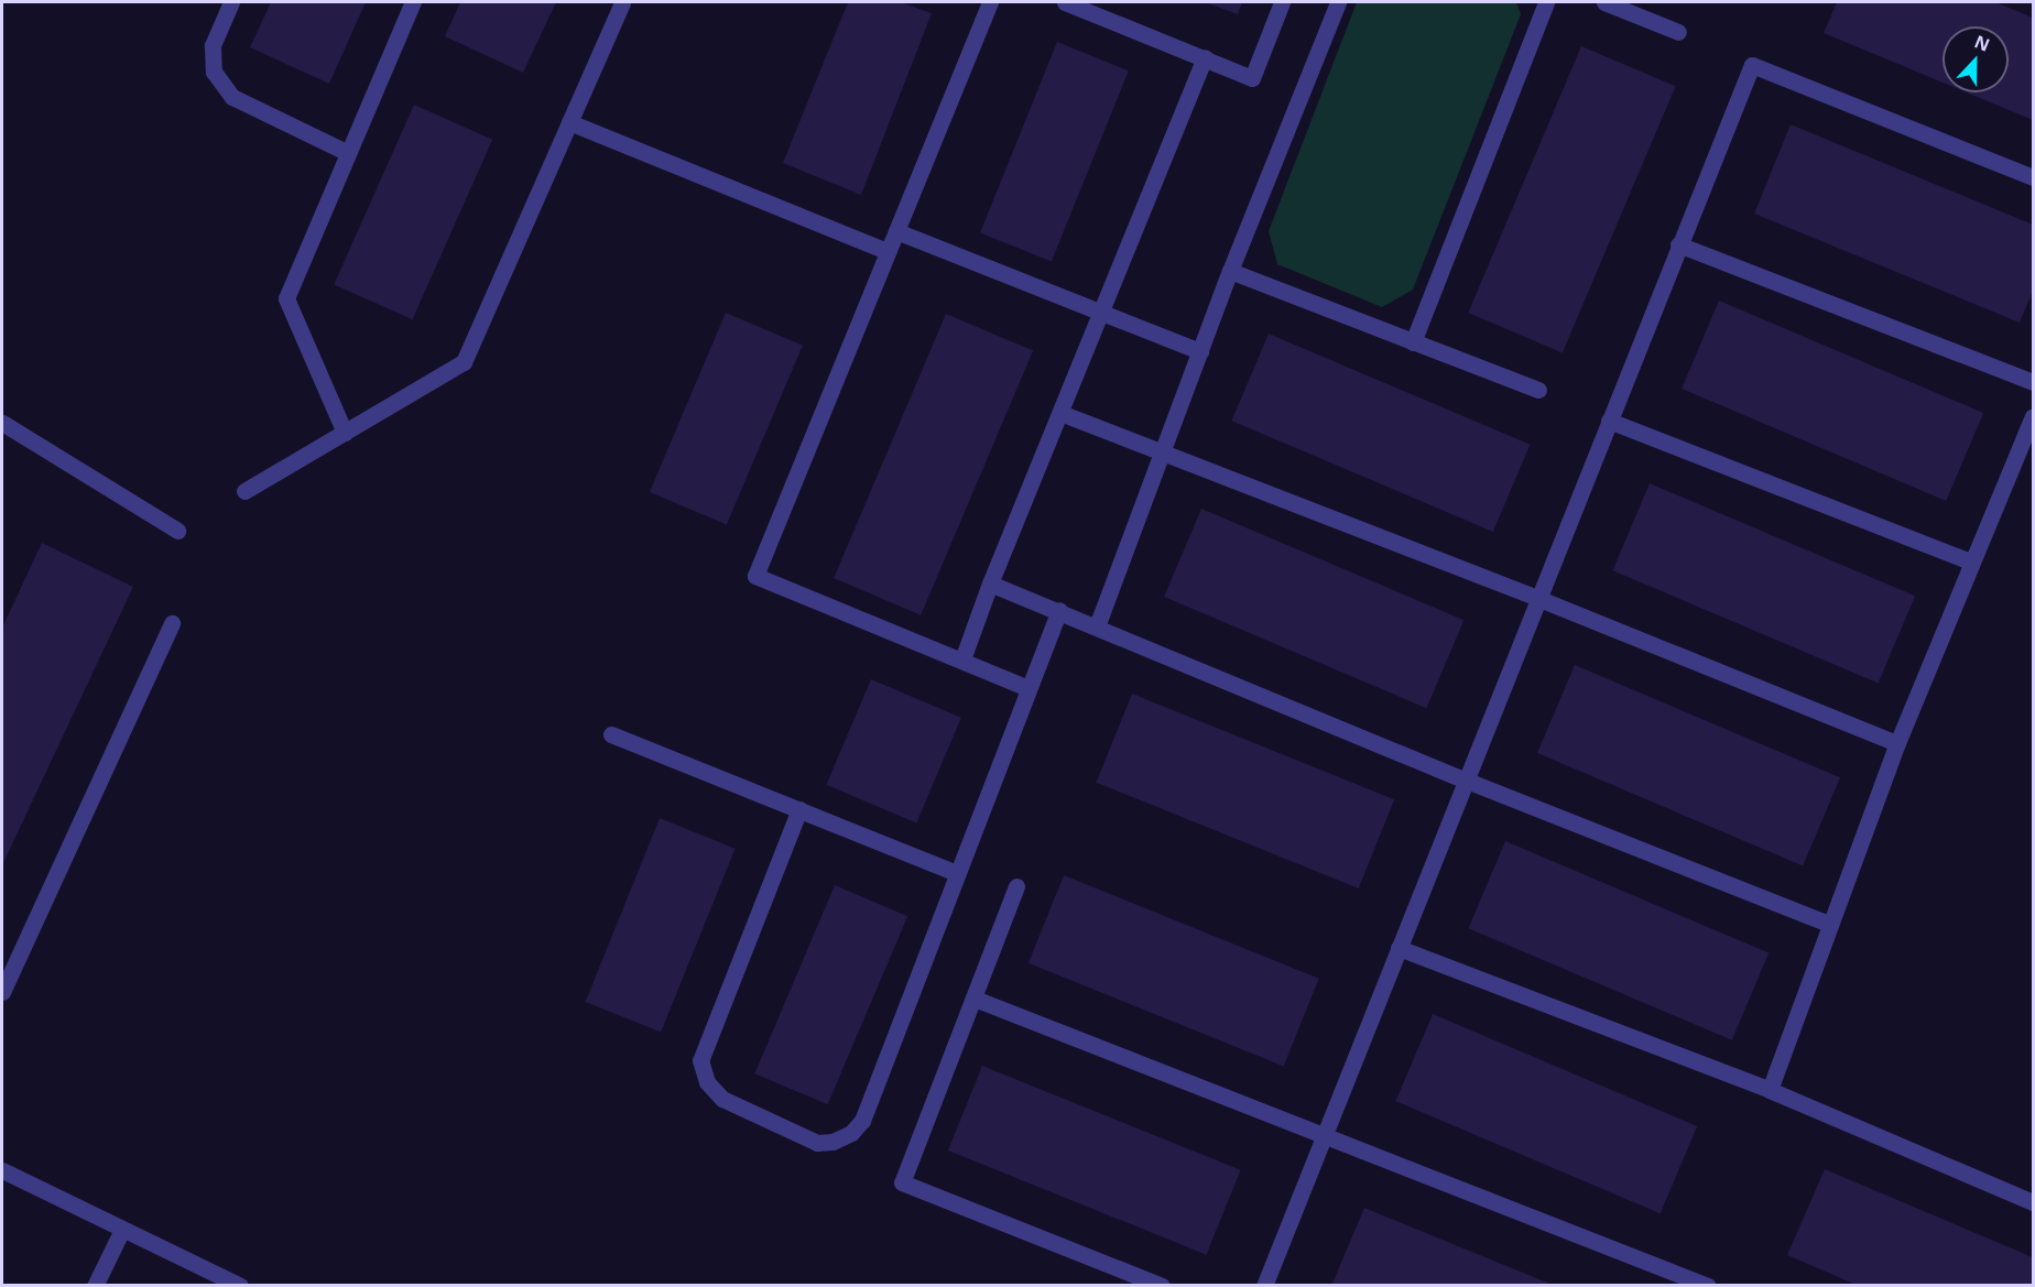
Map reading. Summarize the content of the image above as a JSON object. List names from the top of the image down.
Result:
{
  "north": "top"
}
